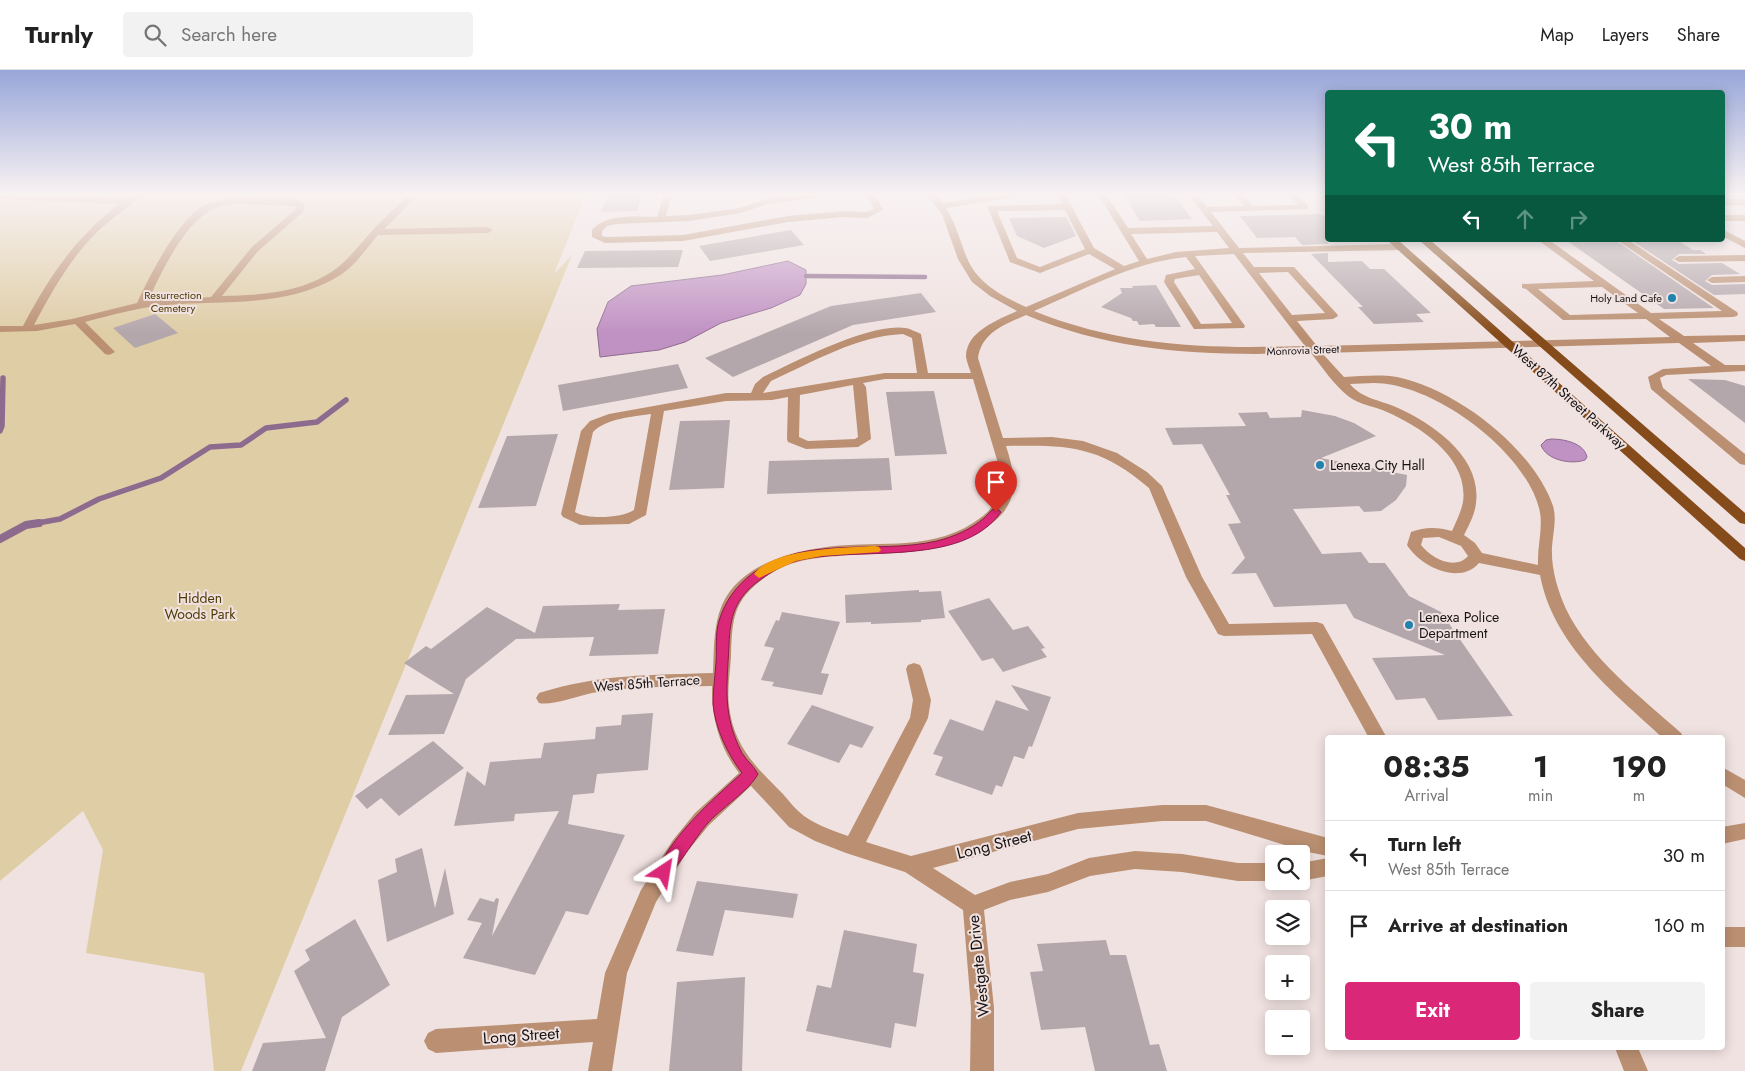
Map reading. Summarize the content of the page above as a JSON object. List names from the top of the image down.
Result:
{
  "streets": {
    "main road": ["West 87th Street Parkway"],
    "street": [
      "Monrovia Street",
      "West 85th Terrace",
      "Long Street",
      "Westgate Drive"
    ]
  },
  "crossings": [
    ["Monrovia Street", "West 87th Street Parkway"],
    ["Monrovia Street", "West 85th Terrace"],
    ["West 87th Street Parkway", "West 85th Terrace"],
    ["Long Street", "Westgate Drive"]
  ],
  "parks": ["Resurrection Cemetery", "Hidden Woods Park"],
  "places": ["Holy Land Cafe", "Lenexa City Hall", "Lenexa Police Department"],
  "page": {
    "header": "Turnly",
    "search": "Search here",
    "nav": ["Map", "Layers", "Share"],
    "turn": ["30 m", "West 85th Terrace"],
    "eta": [
      "08:35",
      "Arrival",
      "1",
      "min",
      "190",
      "m"
    ],
    "list": [
      {
        "name": "Turn left",
        "note": "West 85th Terrace",
        "value": "30 m"
      },
      {
        "name": "Arrive at destination",
        "value": "160 m"
      }
    ],
    "map_buttons": ["+", "−"],
    "buttons": ["Exit", "Share"]
  }
}
